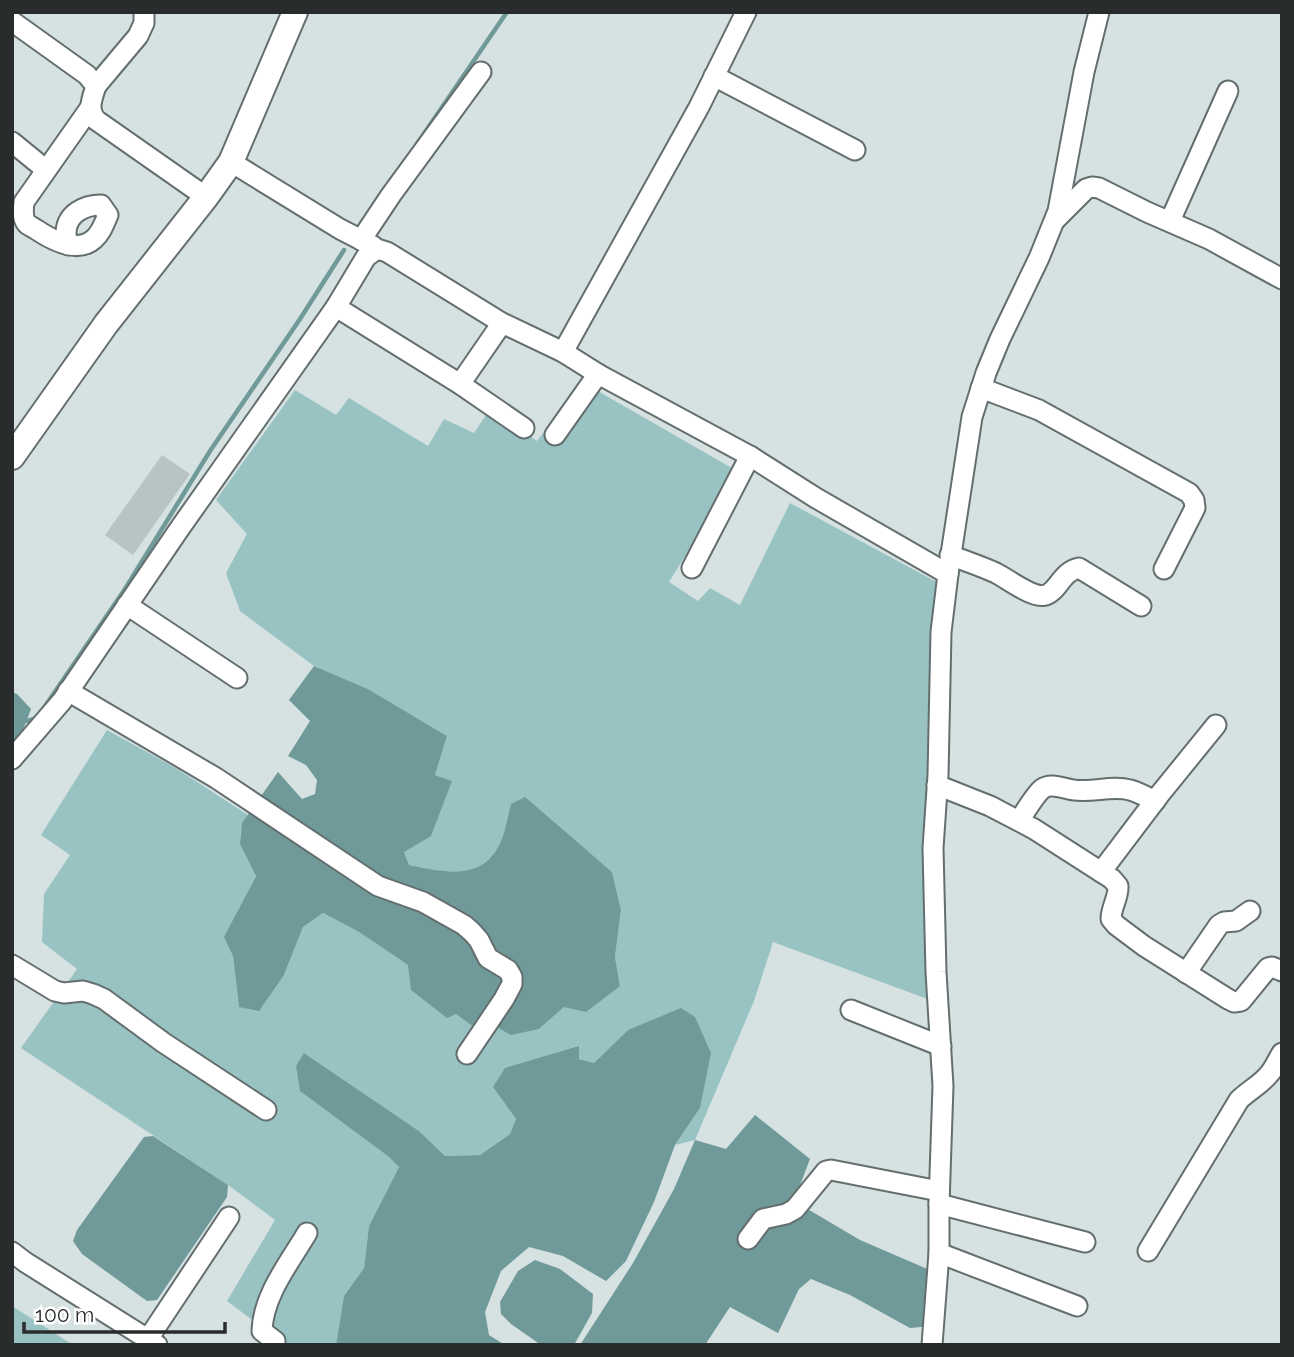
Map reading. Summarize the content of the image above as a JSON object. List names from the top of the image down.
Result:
{
  "scale_bar": "100 m"
}
